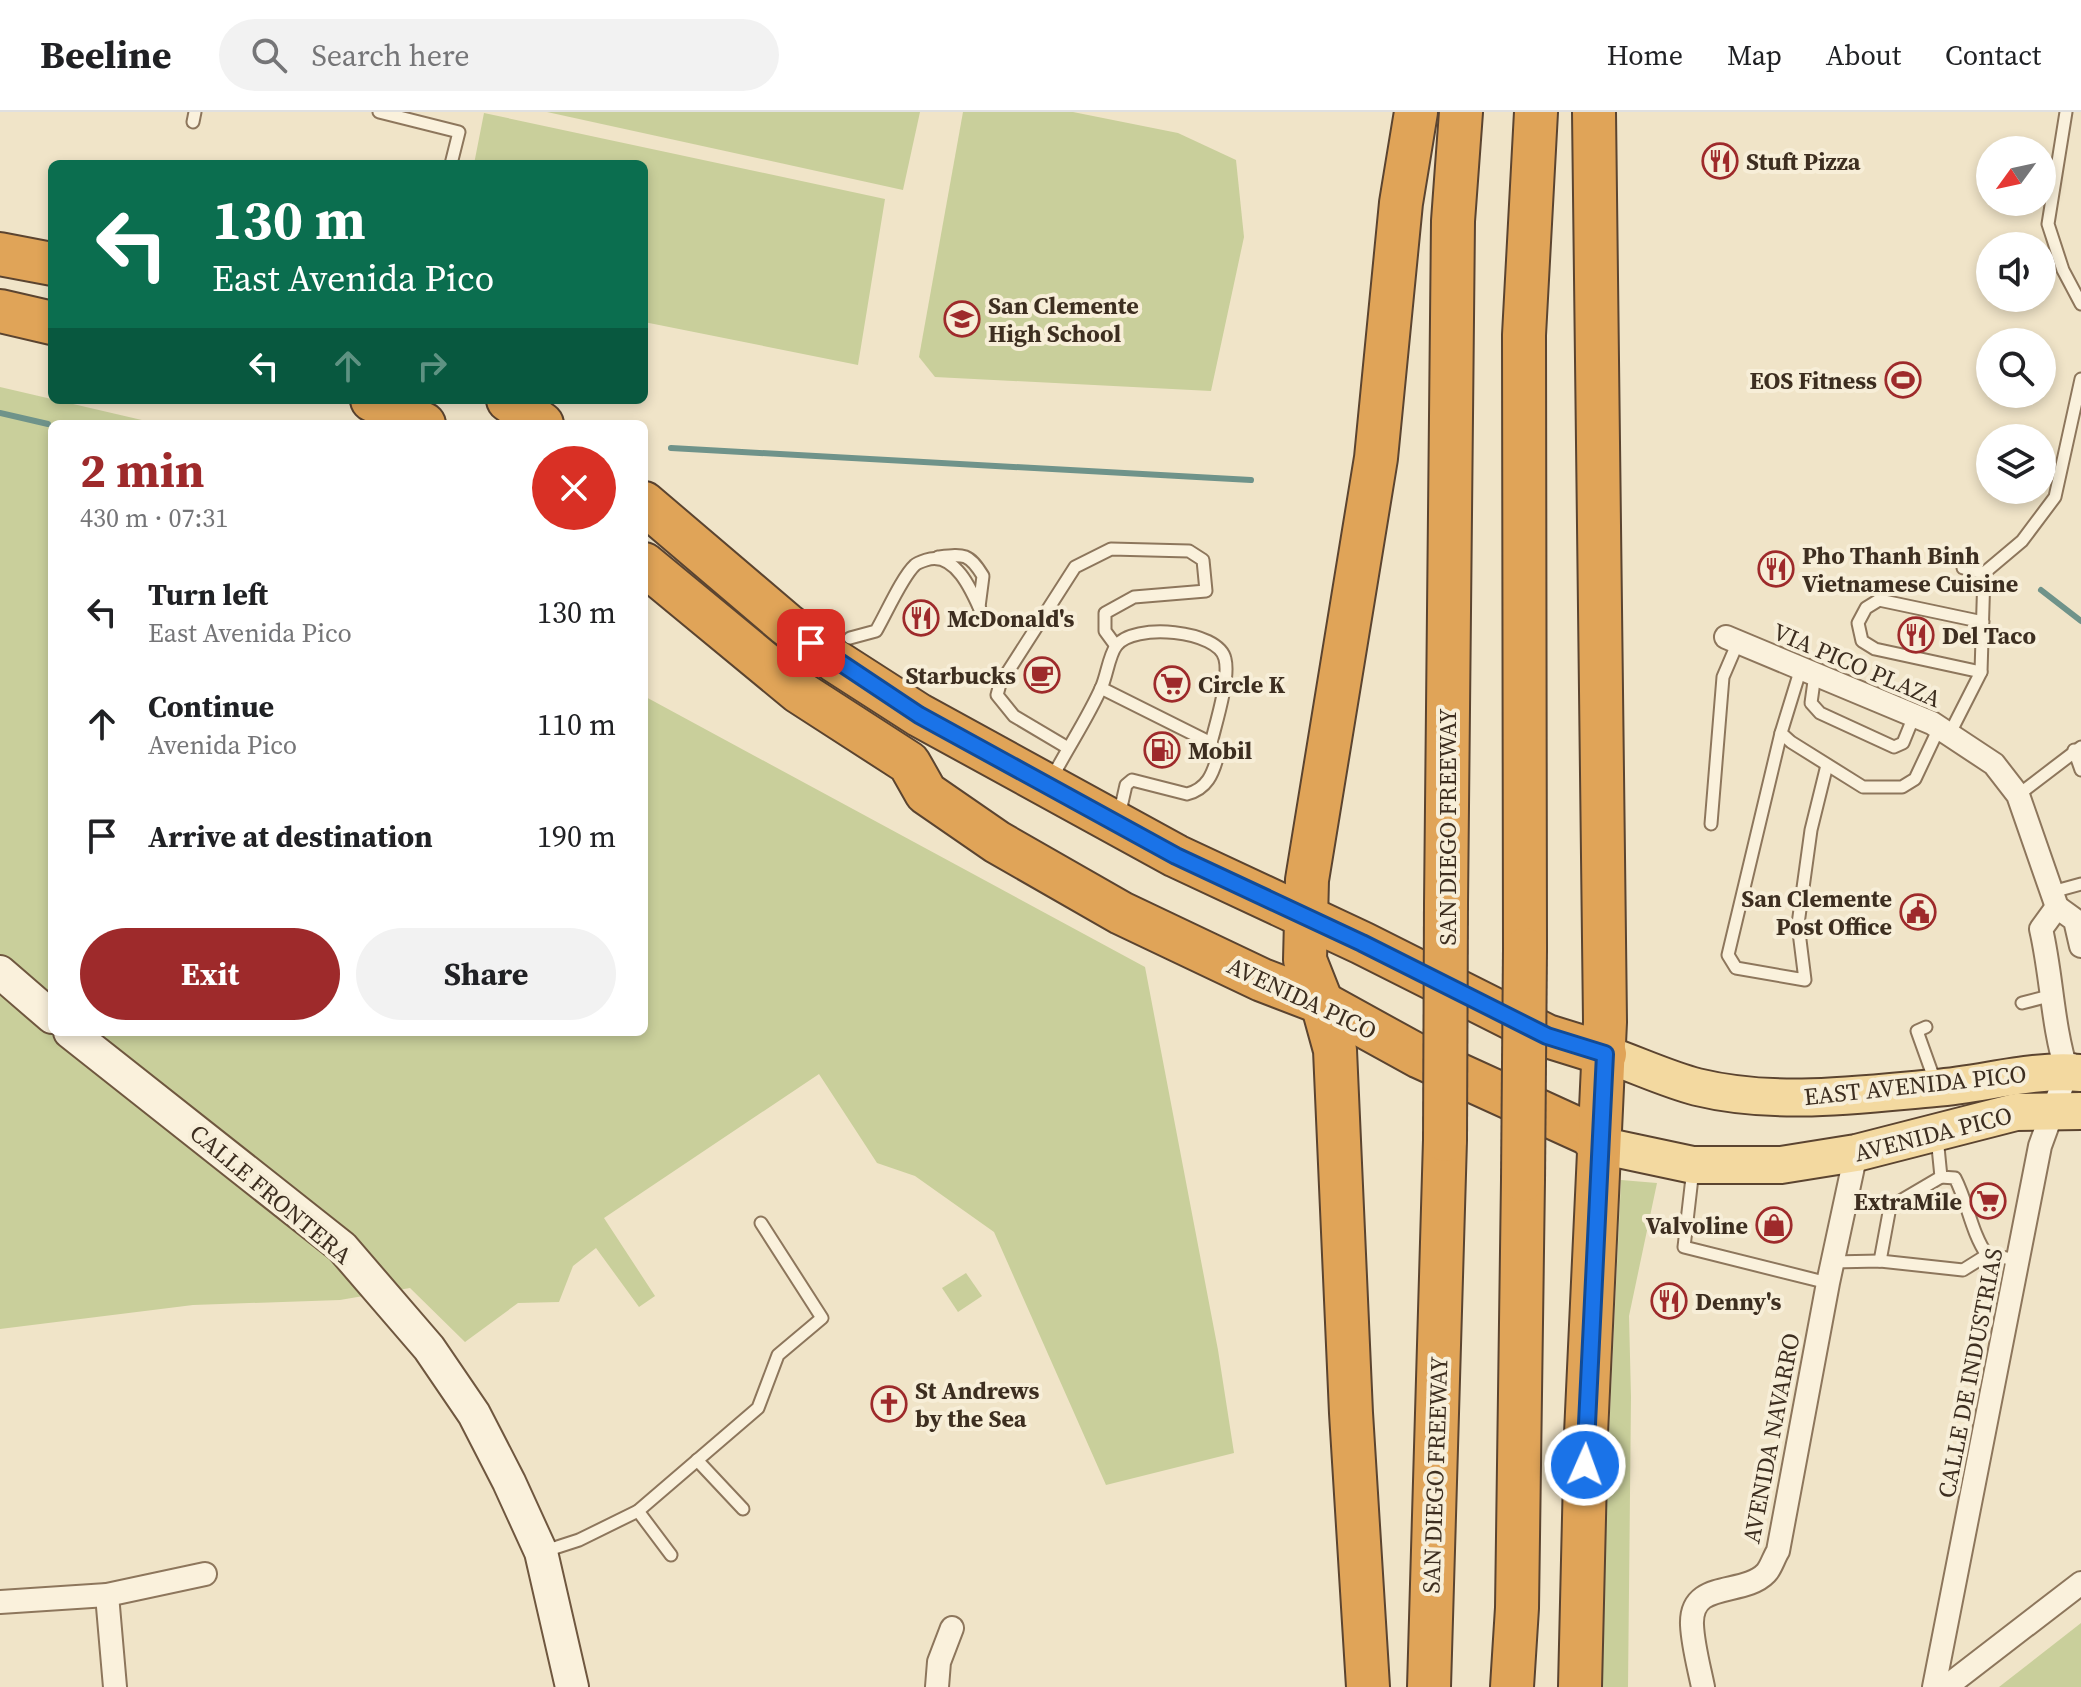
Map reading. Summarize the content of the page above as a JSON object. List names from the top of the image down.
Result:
{
  "streets": {
    "highway": ["SAN DIEGO FREEWAY", "AVENIDA PICO", "EAST AVENIDA PICO"],
    "street": [
      "VIA PICO PLAZA",
      "CALLE FRONTERA",
      "CALLE DE INDUSTRIAS",
      "AVENIDA NAVARRO"
    ]
  },
  "crossings": [
    ["AVENIDA PICO", "CALLE DE INDUSTRIAS"],
    ["AVENIDA PICO", "AVENIDA NAVARRO"],
    ["EAST AVENIDA PICO", "CALLE DE INDUSTRIAS"]
  ],
  "places": {
    "restaurant": [
      "Stuft Pizza",
      "Pho Thanh Binh Vietnamese Cuisine",
      "McDonald's",
      "Del Taco",
      "Denny's"
    ],
    "school or university": ["San Clemente High School"],
    "sports": ["EOS Fitness"],
    "cafe": ["Starbucks"],
    "supermarket": ["Circle K", "ExtraMile"],
    "fuel station": ["Mobil"],
    "public building": ["San Clemente Post Office"],
    "shop": ["Valvoline"],
    "church": ["St Andrews by the Sea"]
  },
  "north": "bottom left",
  "page": {
    "header": "Beeline",
    "search": "Search here",
    "nav": [
      "Home",
      "Map",
      "About",
      "Contact"
    ],
    "turn": ["130 m", "East Avenida Pico"],
    "heading": ["2 min", "430 m · 07:31"],
    "list": [
      {
        "name": "Turn left",
        "note": "East Avenida Pico",
        "value": "130 m"
      },
      {
        "name": "Continue",
        "note": "Avenida Pico",
        "value": "110 m"
      },
      {
        "name": "Arrive at destination",
        "value": "190 m"
      }
    ],
    "buttons": ["Exit", "Share"]
  }
}
